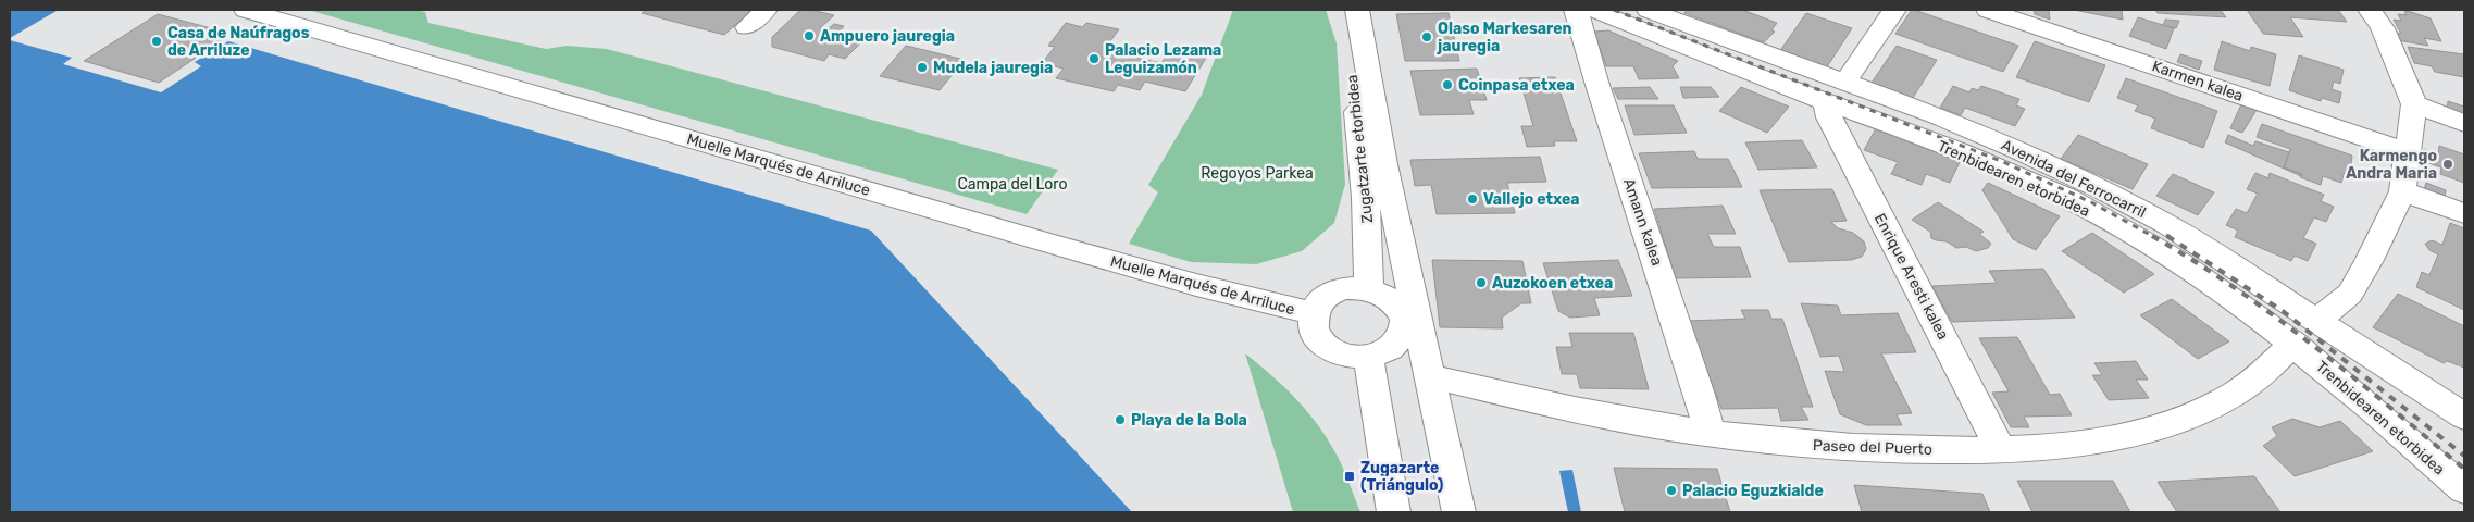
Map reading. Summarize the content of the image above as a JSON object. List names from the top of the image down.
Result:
{
  "streets": {
    "street": [
      "Karmen kalea",
      "Zugatzarte etorbidea",
      "Muelle Marqués de Arriluce",
      "Trenbidearen etorbidea",
      "Avenida del Ferrocarril",
      "Amann kalea",
      "Enrique Aresti kalea",
      "Paseo del Puerto"
    ]
  },
  "crossings": [
    ["Zugatzarte etorbidea", "Muelle Marqués de Arriluce"],
    ["Zugatzarte etorbidea", "Paseo del Puerto"],
    ["Trenbidearen etorbidea", "Avenida del Ferrocarril"],
    ["Trenbidearen etorbidea", "Enrique Aresti kalea"],
    ["Trenbidearen etorbidea", "Paseo del Puerto"],
    ["Avenida del Ferrocarril", "Enrique Aresti kalea"],
    ["Amann kalea", "Paseo del Puerto"],
    ["Enrique Aresti kalea", "Paseo del Puerto"]
  ],
  "parks": ["Regoyos Parkea", "Campa del Loro"],
  "places": {
    "other": [
      "Ampuero jauregia",
      "Olaso Markesaren jauregia",
      "Casa de Naúfragos de Arriluze",
      "Palacio Lezama Leguizamón",
      "Mudela jauregia",
      "Coinpasa etxea",
      "Karmengo Andra Maria",
      "Vallejo etxea",
      "Auzokoen etxea",
      "Playa de la Bola",
      "Palacio Eguzkialde"
    ],
    "transit": ["Zugazarte (Triángulo)"]
  }
}
